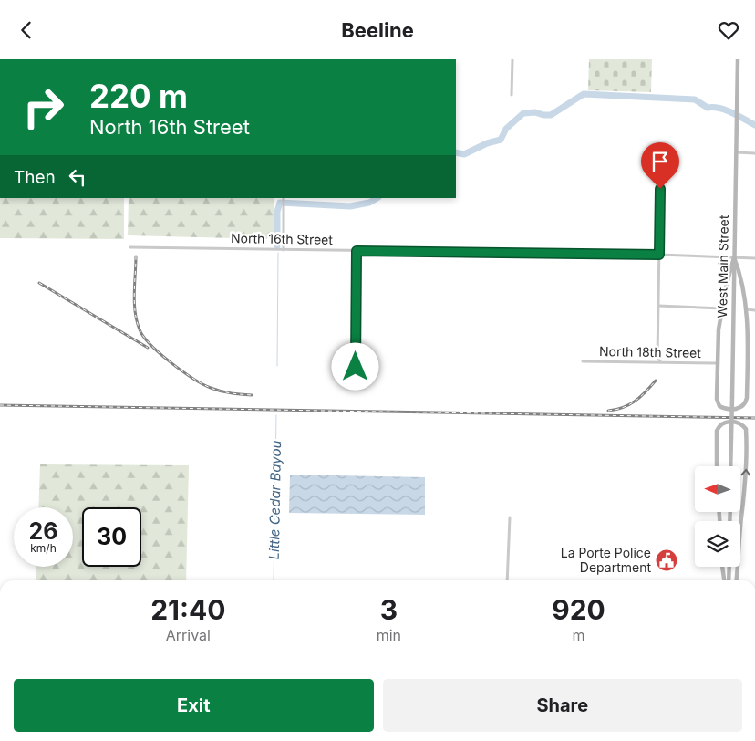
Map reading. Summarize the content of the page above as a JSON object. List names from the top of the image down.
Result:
{
  "streets": {
    "main road": ["West Main Street"],
    "street": ["North 16th Street", "North 18th Street"]
  },
  "crossings": [
    ["North 16th Street", "West Main Street"]
  ],
  "water": ["Little Cedar Bayou"],
  "places": {
    "public building": ["La Porte Police Department"]
  },
  "north": "left",
  "page": {
    "header": "Beeline",
    "turn": ["220 m", "North 16th Street"],
    "then": "Then",
    "speed": "26 km/h",
    "limit": "30",
    "eta": [
      "21:40",
      "Arrival",
      "3",
      "min",
      "920",
      "m"
    ],
    "buttons": ["Exit", "Share"]
  }
}
